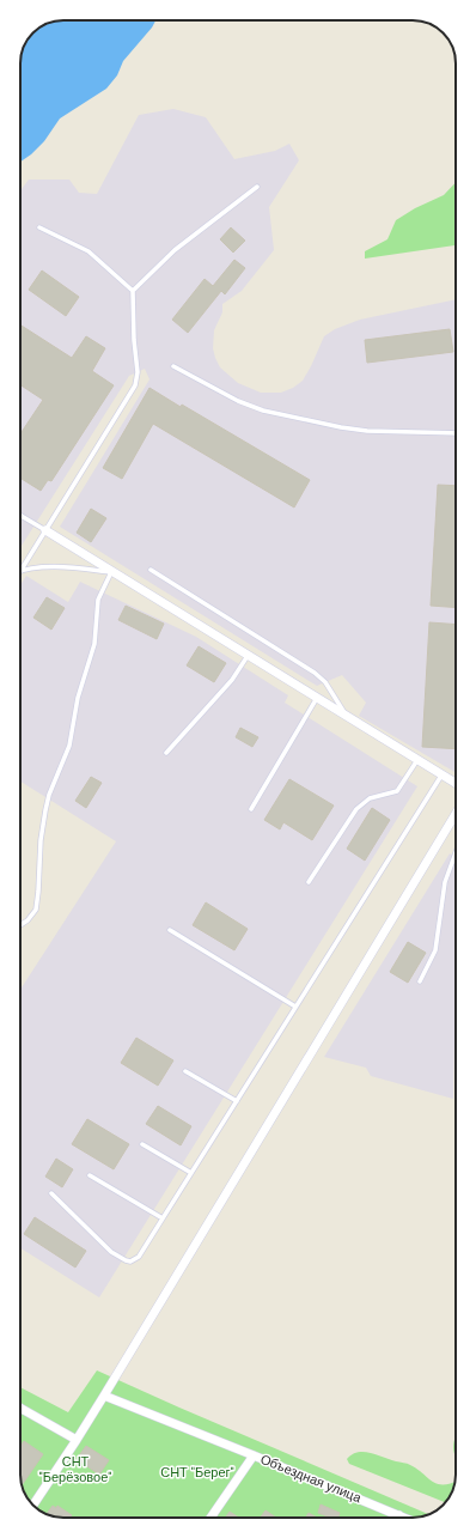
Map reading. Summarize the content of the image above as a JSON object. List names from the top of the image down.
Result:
{
  "streets": {
    "street": ["Объездная улица"]
  },
  "parks": ["СНТ \"Берёзовое\"", "СНТ \"Берег\""]
}
